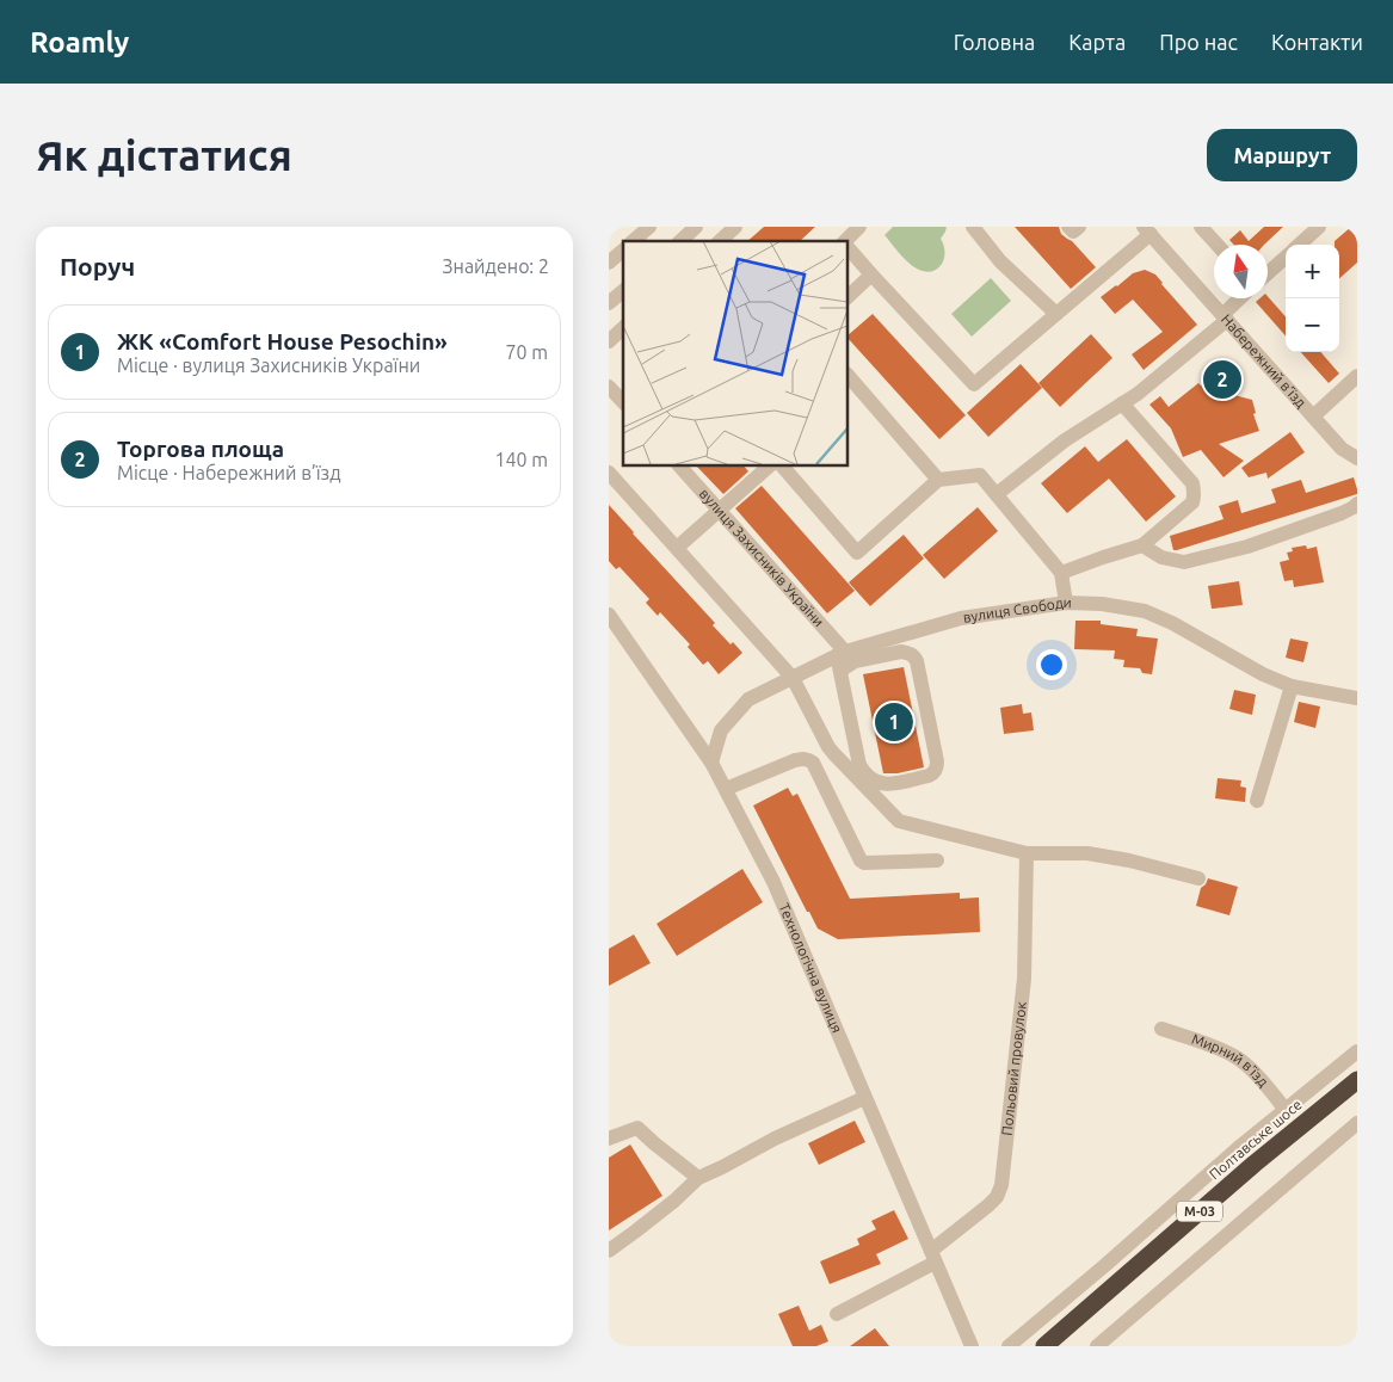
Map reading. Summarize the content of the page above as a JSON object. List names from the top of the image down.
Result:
{
  "streets": {
    "highway": ["Полтавське шосе", "М-03"],
    "street": [
      "Набережний в’їзд",
      "вулиця Захисників України",
      "вулиця Свободи",
      "Технологічна вулиця",
      "Мирний в’їзд",
      "Польовий провулок"
    ]
  },
  "crossings": [
    ["вулиця Захисників України", "вулиця Свободи"],
    ["вулиця Свободи", "Технологічна вулиця"],
    ["Технологічна вулиця", "Польовий провулок"]
  ],
  "north": "top",
  "page": {
    "header": "Roamly",
    "nav": [
      "Головна",
      "Карта",
      "Про нас",
      "Контакти"
    ],
    "buttons": "Маршрут",
    "title": "Як дістатися",
    "heading": ["Поруч", "Знайдено: 2"],
    "map_buttons": ["+", "−"],
    "list": [
      {
        "mark": "1",
        "name": "ЖК «Comfort House Pesochin»",
        "note": "Місце · вулиця Захисників України",
        "value": "70 m"
      },
      {
        "mark": "2",
        "name": "Торгова площа",
        "note": "Місце · Набережний в’їзд",
        "value": "140 m"
      }
    ],
    "pins": ["2", "1"]
  }
}
